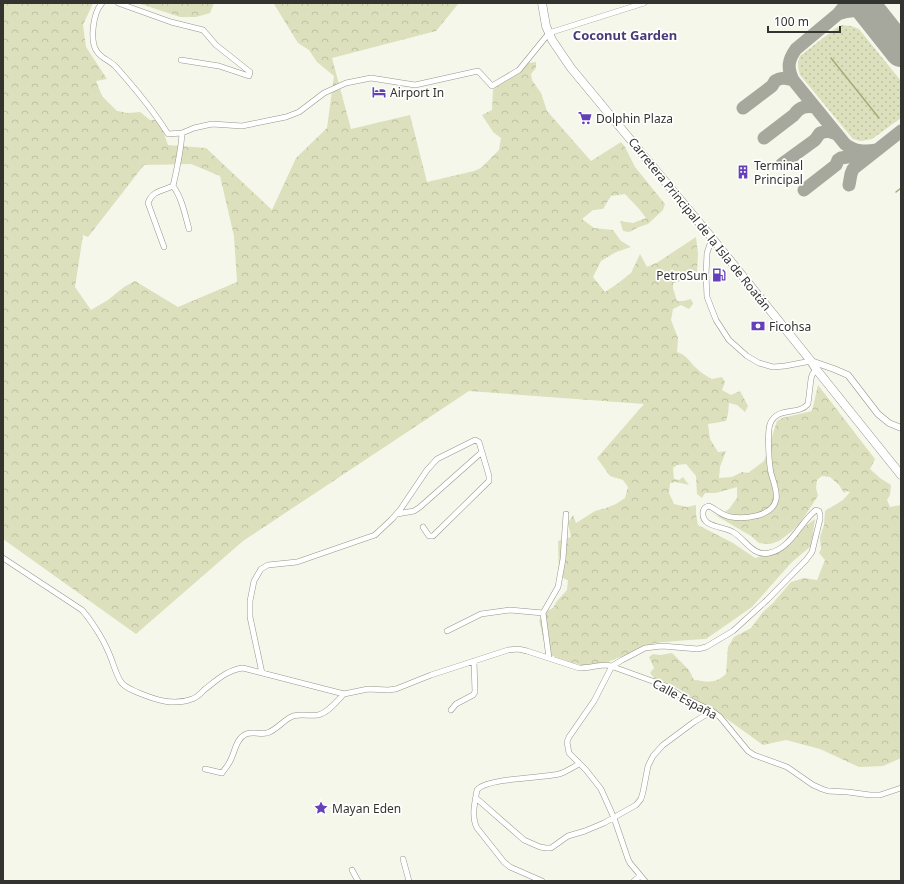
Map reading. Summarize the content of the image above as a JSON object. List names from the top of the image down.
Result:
{
  "streets": {
    "main road": ["Carretera Principal de la Isla de Roatán"],
    "street": ["Calle España"]
  },
  "districts": ["Coconut Garden"],
  "places": {
    "hotel": ["Airport In"],
    "supermarket": ["Dolphin Plaza"],
    "building": ["Terminal Principal"],
    "fuel station": ["PetroSun"],
    "bank": ["Ficohsa"],
    "place": ["Mayan Eden"]
  },
  "scale_bar": "100 m"
}
